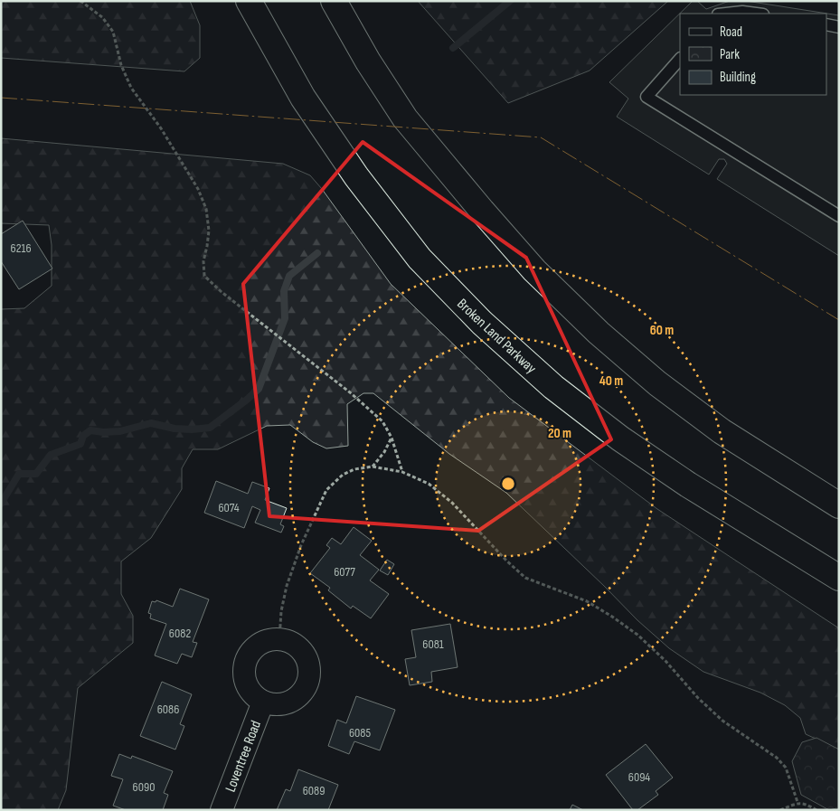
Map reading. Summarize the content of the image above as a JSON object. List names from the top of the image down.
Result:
{
  "streets": {
    "main road": ["Broken Land Parkway"],
    "street": ["Loventree Road"]
  },
  "house_numbers": [
    "6216",
    "6074",
    "6077",
    "6082",
    "6081",
    "6086",
    "6085",
    "6094",
    "6090",
    "6089"
  ],
  "legend": ["Road", "Park", "Building"],
  "rings": ["60 m", "40 m", "20 m"]
}
